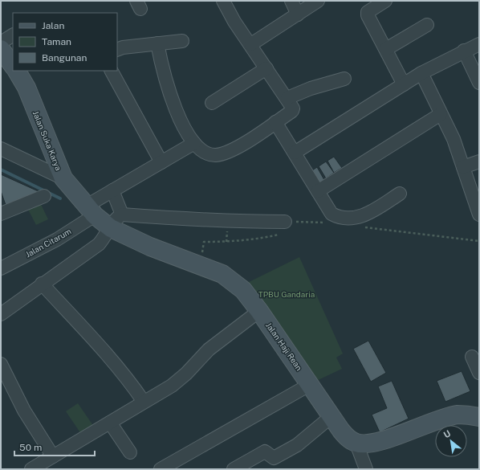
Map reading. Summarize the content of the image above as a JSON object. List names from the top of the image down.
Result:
{
  "streets": {
    "street": ["Jalan Suka Karya", "Jalan Citarum", "Jalan Haji Rean"]
  },
  "crossings": [
    ["Jalan Suka Karya", "Jalan Citarum"],
    ["Jalan Suka Karya", "Jalan Haji Rean"],
    ["Jalan Citarum", "Jalan Haji Rean"]
  ],
  "parks": ["TPBU Gandaria"],
  "legend": ["Jalan", "Taman", "Bangunan"],
  "scale_bar": "50 m",
  "north": "top left"
}
